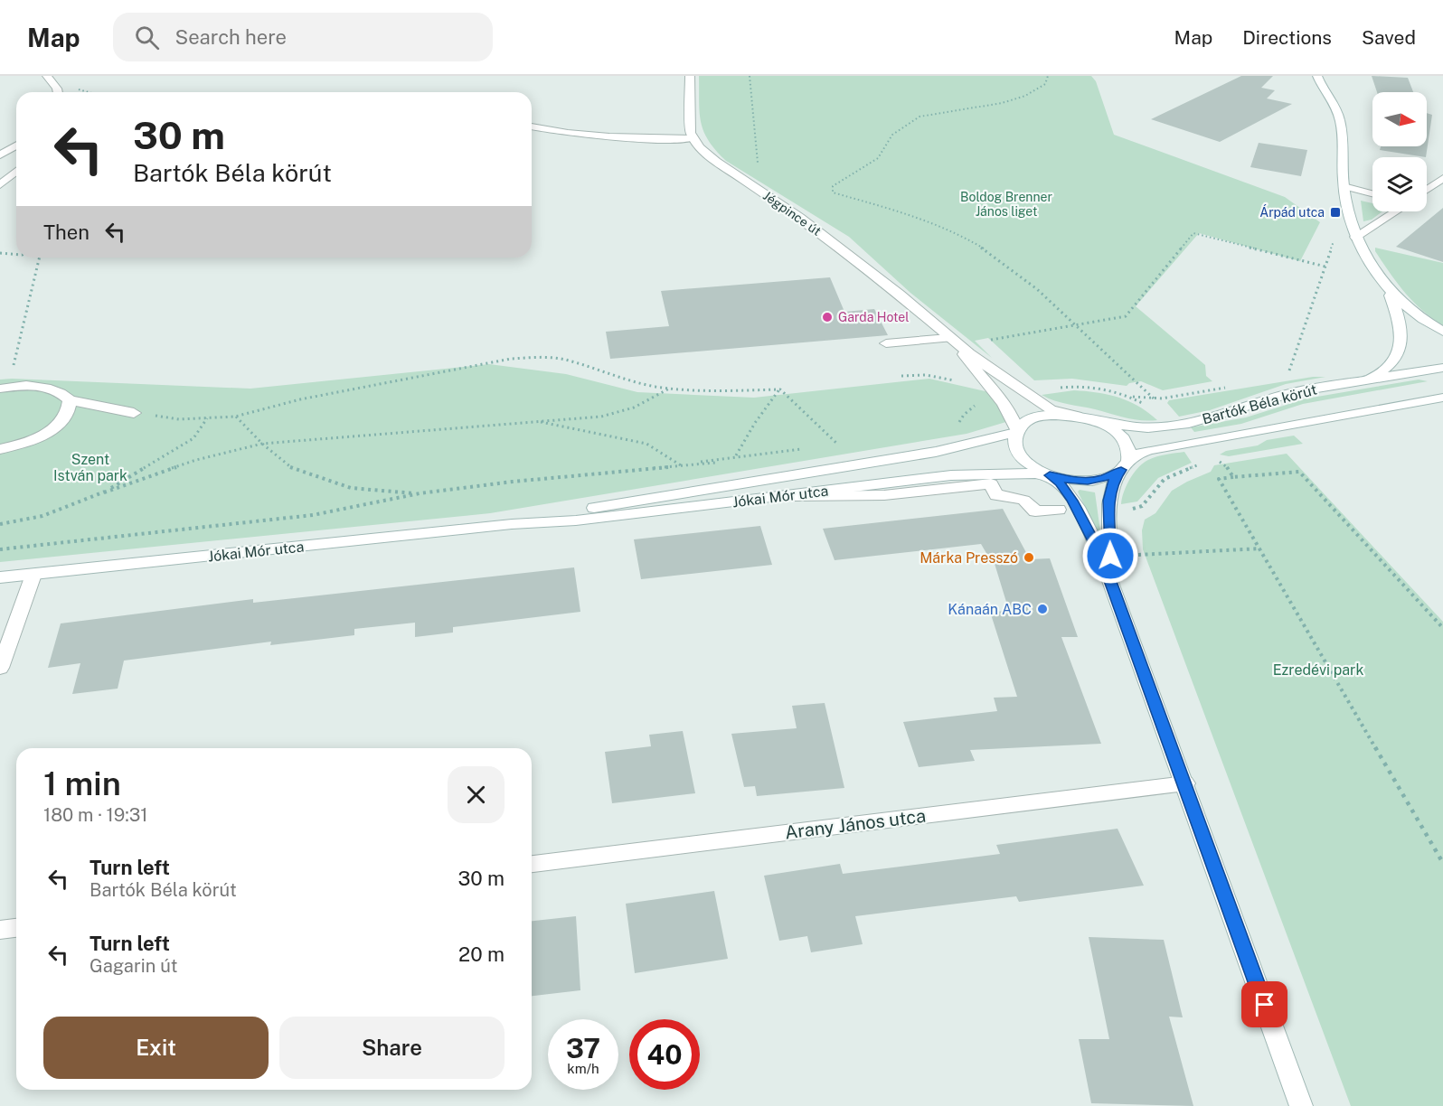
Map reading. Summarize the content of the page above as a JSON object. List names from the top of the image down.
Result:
{
  "streets": {
    "street": [
      "Jégpince út",
      "Bartók Béla körút",
      "Jókai Mór utca",
      "Arany János utca"
    ]
  },
  "crossings": [
    ["Jégpince út", "Bartók Béla körút"],
    ["Jégpince út", "Jókai Mór utca"],
    ["Bartók Béla körút", "Jókai Mór utca"]
  ],
  "parks": ["Boldog Brenner János liget", "Szent István park", "Ezredévi park"],
  "places": {
    "transit": ["Árpád utca"],
    "other": ["Garda Hotel", "Márka Presszó", "Kánaán ABC"]
  },
  "north": "right",
  "page": {
    "header": "Map",
    "search": "Search here",
    "nav": ["Map", "Directions", "Saved"],
    "turn": ["30 m", "Bartók Béla körút"],
    "then": "Then",
    "heading": ["1 min", "180 m · 19:31"],
    "list": [
      {
        "name": "Turn left",
        "note": "Bartók Béla körút",
        "value": "30 m"
      },
      {
        "name": "Turn left",
        "note": "Gagarin út",
        "value": "20 m"
      }
    ],
    "buttons": ["Exit", "Share"],
    "speed": "37 km/h",
    "limit": "40"
  }
}
